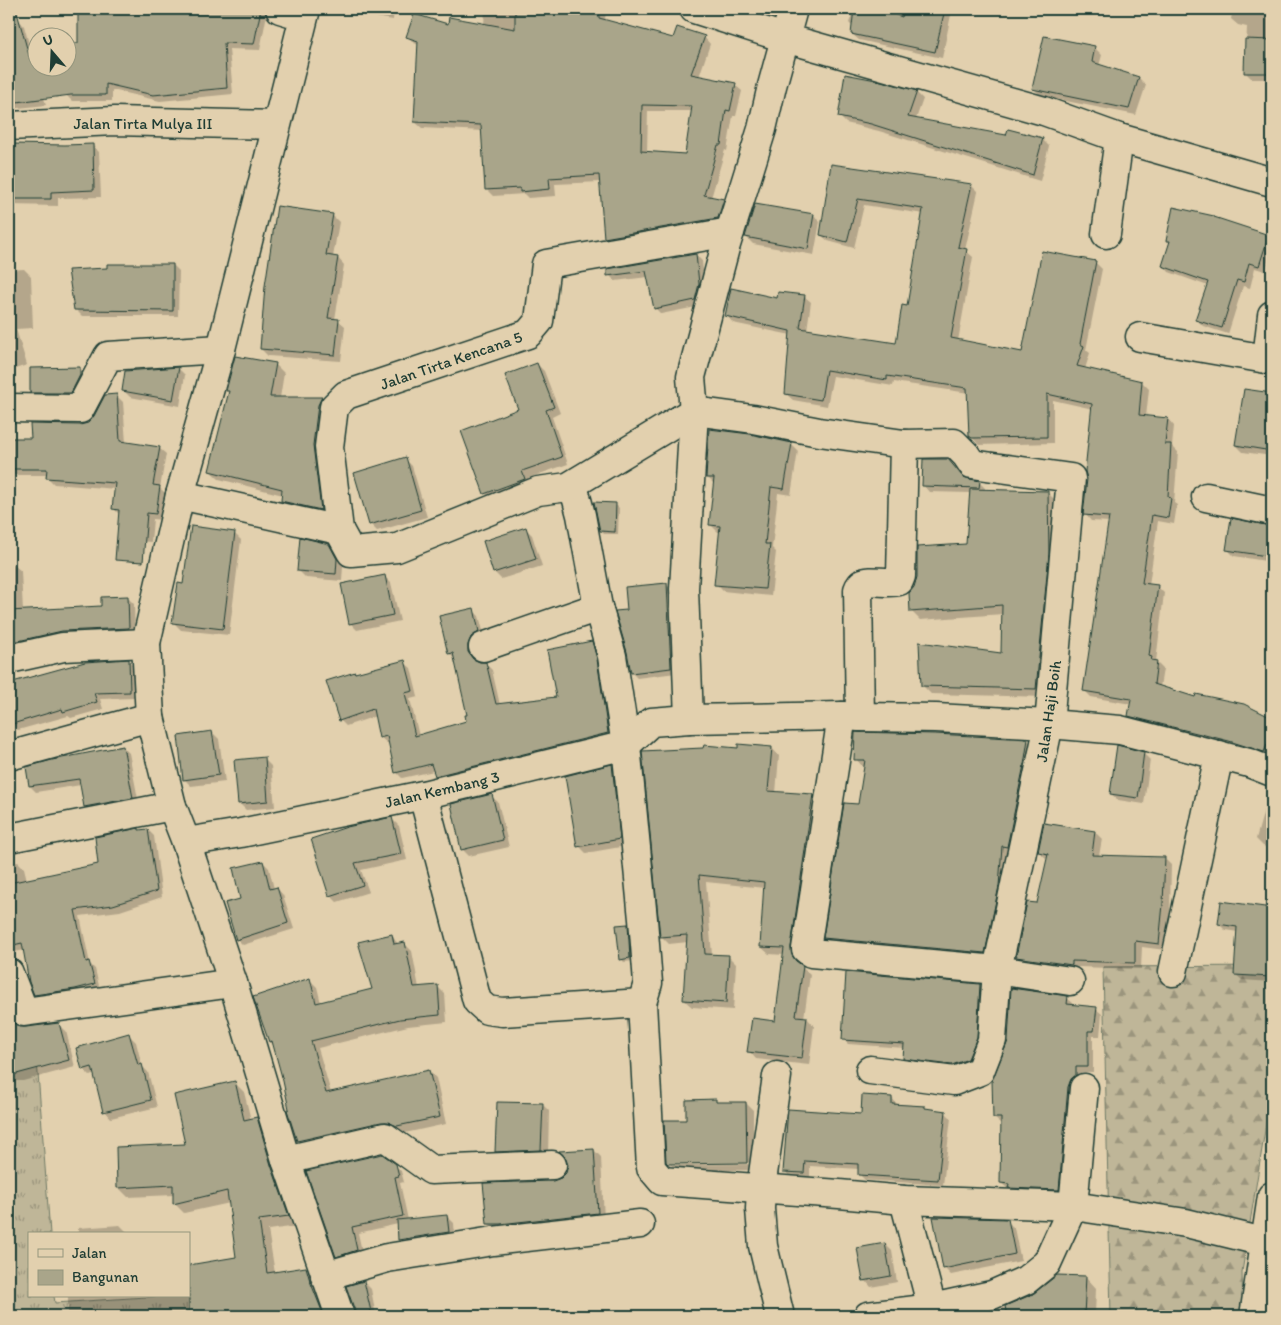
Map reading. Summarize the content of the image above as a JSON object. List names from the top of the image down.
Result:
{
  "streets": {
    "street": [
      "Jalan Tirta Mulya III",
      "Jalan Tirta Kencana 5",
      "Jalan Haji Boih",
      "Jalan Kembang 3"
    ]
  },
  "crossings": [
    ["Jalan Haji Boih", "Jalan Kembang 3"]
  ],
  "legend": ["Jalan", "Bangunan"],
  "north": "top"
}
